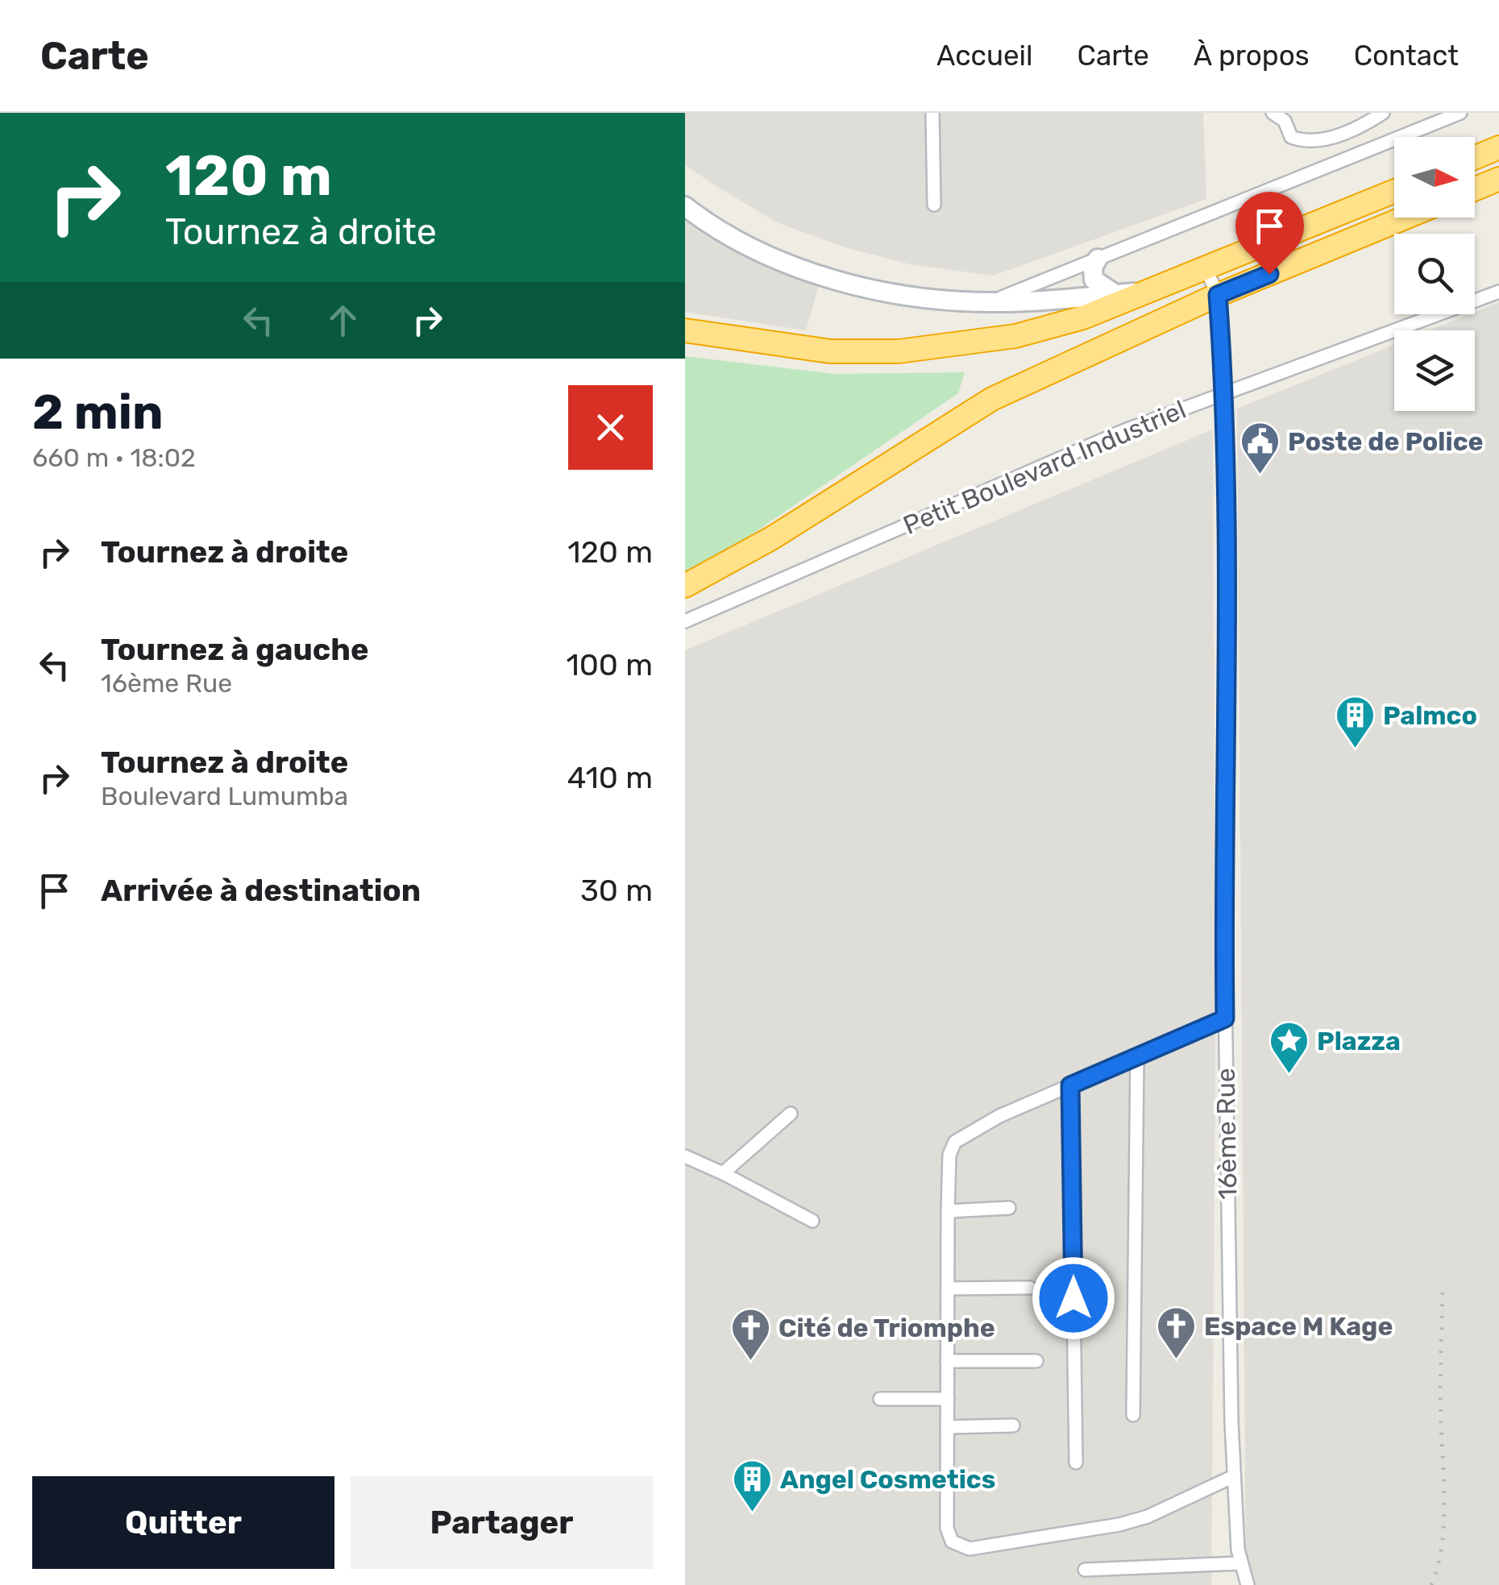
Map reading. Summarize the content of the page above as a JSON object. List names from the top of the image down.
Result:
{
  "streets": {
    "street": ["Petit Boulevard Industriel", "16ème Rue"]
  },
  "crossings": [
    ["Petit Boulevard Industriel", "16ème Rue"]
  ],
  "places": {
    "public building": ["Poste de Police"],
    "building": ["Palmco", "Angel Cosmetics"],
    "place": ["Plazza"],
    "church": ["Espace M Kage", "Cité de Triomphe"]
  },
  "north": "right",
  "page": {
    "header": "Carte",
    "nav": [
      "Accueil",
      "Carte",
      "À propos",
      "Contact"
    ],
    "turn": ["120 m", "Tournez à droite"],
    "heading": ["2 min", "660 m · 18:02"],
    "list": [
      {
        "name": "Tournez à droite",
        "value": "120 m"
      },
      {
        "name": "Tournez à gauche",
        "note": "16ème Rue",
        "value": "100 m"
      },
      {
        "name": "Tournez à droite",
        "note": "Boulevard Lumumba",
        "value": "410 m"
      },
      {
        "name": "Arrivée à destination",
        "value": "30 m"
      }
    ],
    "buttons": ["Quitter", "Partager"]
  }
}
